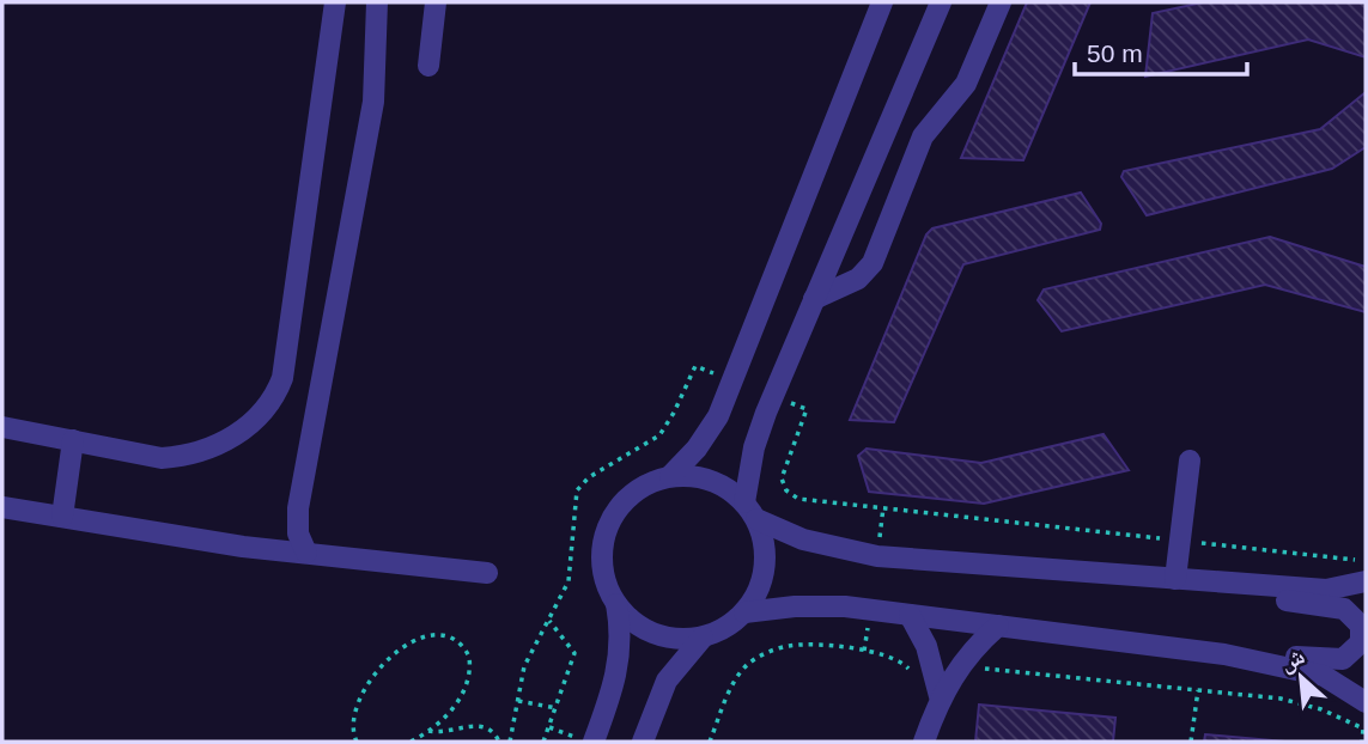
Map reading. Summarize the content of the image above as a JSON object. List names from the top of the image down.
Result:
{
  "scale_bar": "50 m",
  "north": "top left"
}
